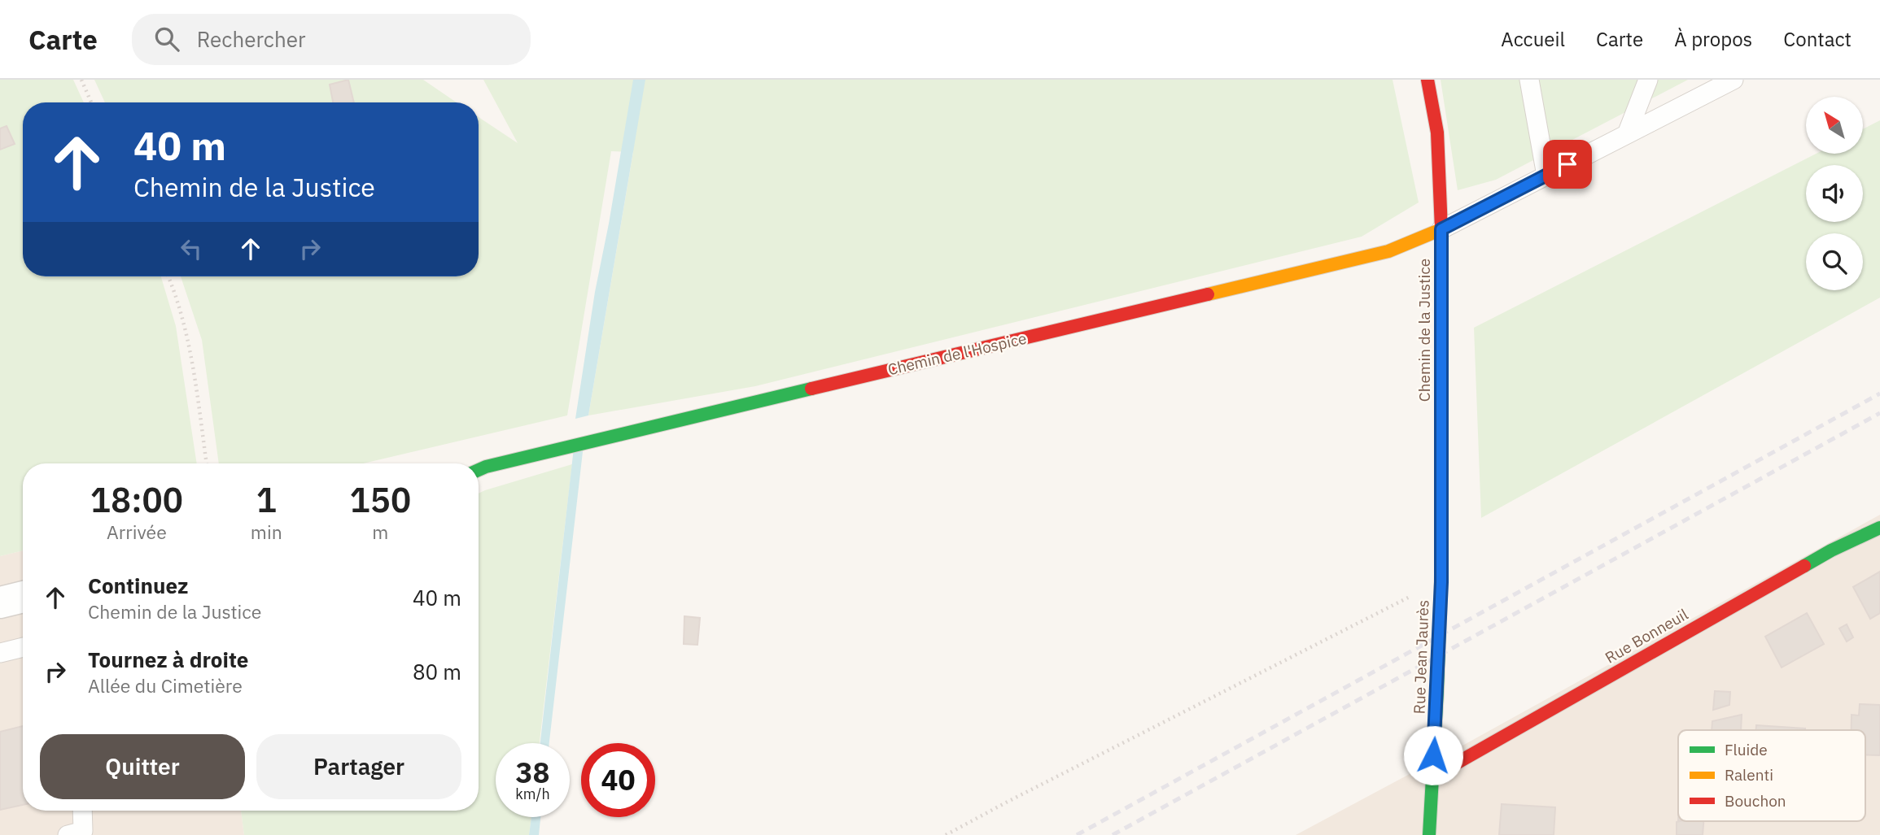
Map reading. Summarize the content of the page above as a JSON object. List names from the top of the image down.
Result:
{
  "streets": {
    "street": [
      "Chemin de la Justice",
      "Chemin de l'Hospice",
      "Rue Bonneuil",
      "Rue Jean Jaurès"
    ]
  },
  "crossings": [
    ["Chemin de la Justice", "Chemin de l'Hospice"],
    ["Chemin de la Justice", "Rue Jean Jaurès"],
    ["Rue Bonneuil", "Rue Jean Jaurès"]
  ],
  "legend": ["Fluide", "Ralenti", "Bouchon"],
  "north": "top left",
  "page": {
    "header": "Carte",
    "search": "Rechercher",
    "nav": [
      "Accueil",
      "Carte",
      "À propos",
      "Contact"
    ],
    "turn": ["40 m", "Chemin de la Justice"],
    "eta": [
      "18:00",
      "Arrivée",
      "1",
      "min",
      "150",
      "m"
    ],
    "list": [
      {
        "name": "Continuez",
        "note": "Chemin de la Justice",
        "value": "40 m"
      },
      {
        "name": "Tournez à droite",
        "note": "Allée du Cimetière",
        "value": "80 m"
      }
    ],
    "buttons": ["Quitter", "Partager"],
    "speed": "38 km/h",
    "limit": "40"
  }
}
